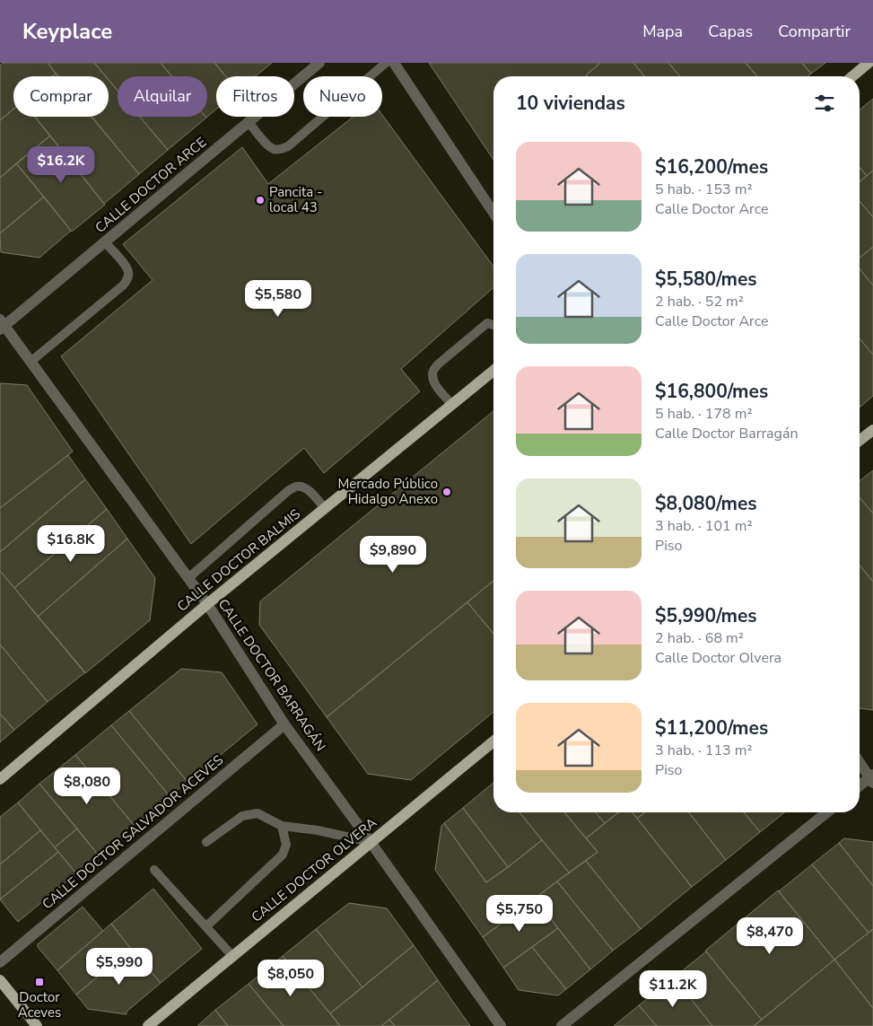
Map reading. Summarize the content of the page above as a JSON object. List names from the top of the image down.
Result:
{
  "streets": {
    "main road": ["CALLE DOCTOR BALMIS", "CALLE DOCTOR OLVERA"],
    "street": ["CALLE DOCTOR ARCE", "CALLE DOCTOR BARRAGÁN", "CALLE DOCTOR SALVADOR ACEVES"]
  },
  "crossings": [
    ["CALLE DOCTOR ARCE", "CALLE DOCTOR BARRAGÁN"],
    ["CALLE DOCTOR BALMIS", "CALLE DOCTOR BARRAGÁN"],
    ["CALLE DOCTOR BARRAGÁN", "CALLE DOCTOR SALVADOR ACEVES"],
    ["CALLE DOCTOR BARRAGÁN", "CALLE DOCTOR OLVERA"]
  ],
  "places": {
    "other": ["Pancita - local 43", "Mercado Público Hidalgo Anexo"],
    "transit": ["Doctor Aceves"]
  },
  "page": {
    "header": "Keyplace",
    "nav": ["Mapa", "Capas", "Compartir"],
    "chip": [
      "Comprar",
      "Alquilar",
      "Filtros",
      "Nuevo"
    ],
    "heading": "10 viviendas",
    "list": [
      {
        "name": "$16,200/mes",
        "note": "5 hab. · 153 m² · Calle Doctor Arce"
      },
      {
        "name": "$5,580/mes",
        "note": "2 hab. · 52 m² · Calle Doctor Arce"
      },
      {
        "name": "$16,800/mes",
        "note": "5 hab. · 178 m² · Calle Doctor Barragán"
      },
      {
        "name": "$8,080/mes",
        "note": "3 hab. · 101 m² · Piso"
      },
      {
        "name": "$5,990/mes",
        "note": "2 hab. · 68 m² · Calle Doctor Olvera"
      },
      {
        "name": "$11,200/mes",
        "note": "3 hab. · 113 m² · Piso"
      }
    ],
    "price": [
      "$16.2K",
      "$5,580",
      "$16.8K",
      "$9,890",
      "$8,080",
      "$5,750",
      "$8,470",
      "$5,990",
      "$8,050",
      "$11.2K"
    ]
  }
}
